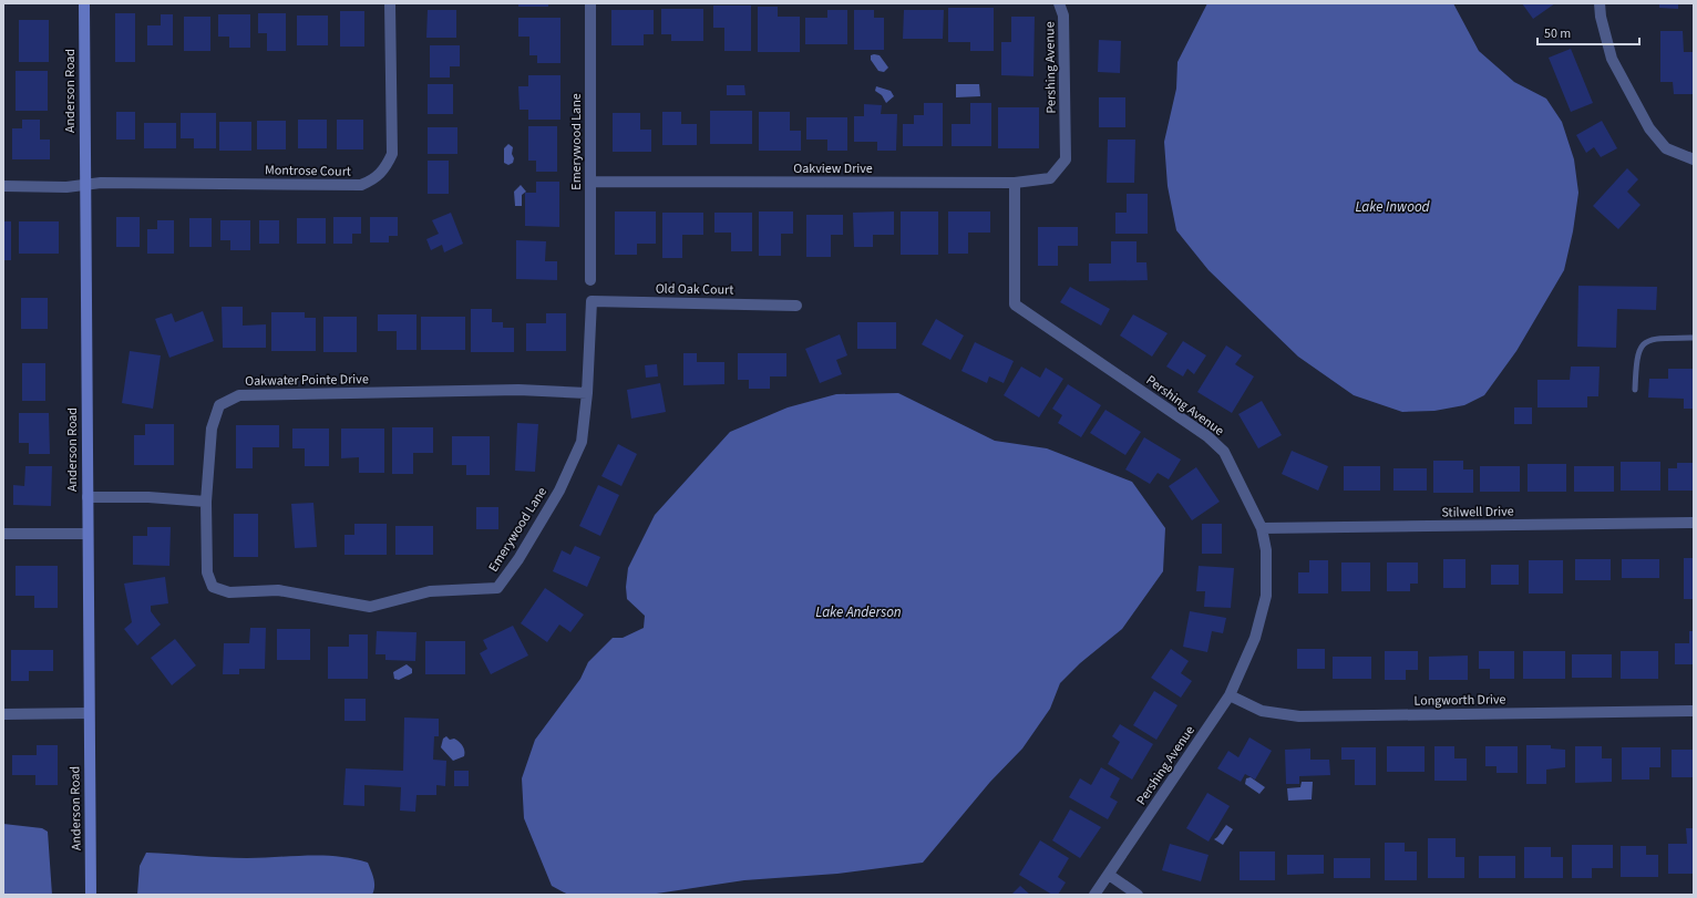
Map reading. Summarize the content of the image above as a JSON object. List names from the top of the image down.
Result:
{
  "streets": {
    "street": [
      "Pershing Avenue",
      "Anderson Road",
      "Emerywood Lane",
      "Oakview Drive",
      "Montrose Court",
      "Old Oak Court",
      "Oakwater Pointe Drive",
      "Stilwell Drive",
      "Longworth Drive"
    ]
  },
  "crossings": [
    ["Pershing Avenue", "Oakview Drive"],
    ["Pershing Avenue", "Stilwell Drive"],
    ["Pershing Avenue", "Longworth Drive"],
    ["Anderson Road", "Montrose Court"],
    ["Emerywood Lane", "Oakview Drive"],
    ["Emerywood Lane", "Old Oak Court"],
    ["Emerywood Lane", "Oakwater Pointe Drive"]
  ],
  "water": ["Lake Inwood", "Lake Anderson"],
  "scale_bar": "50 m"
}
